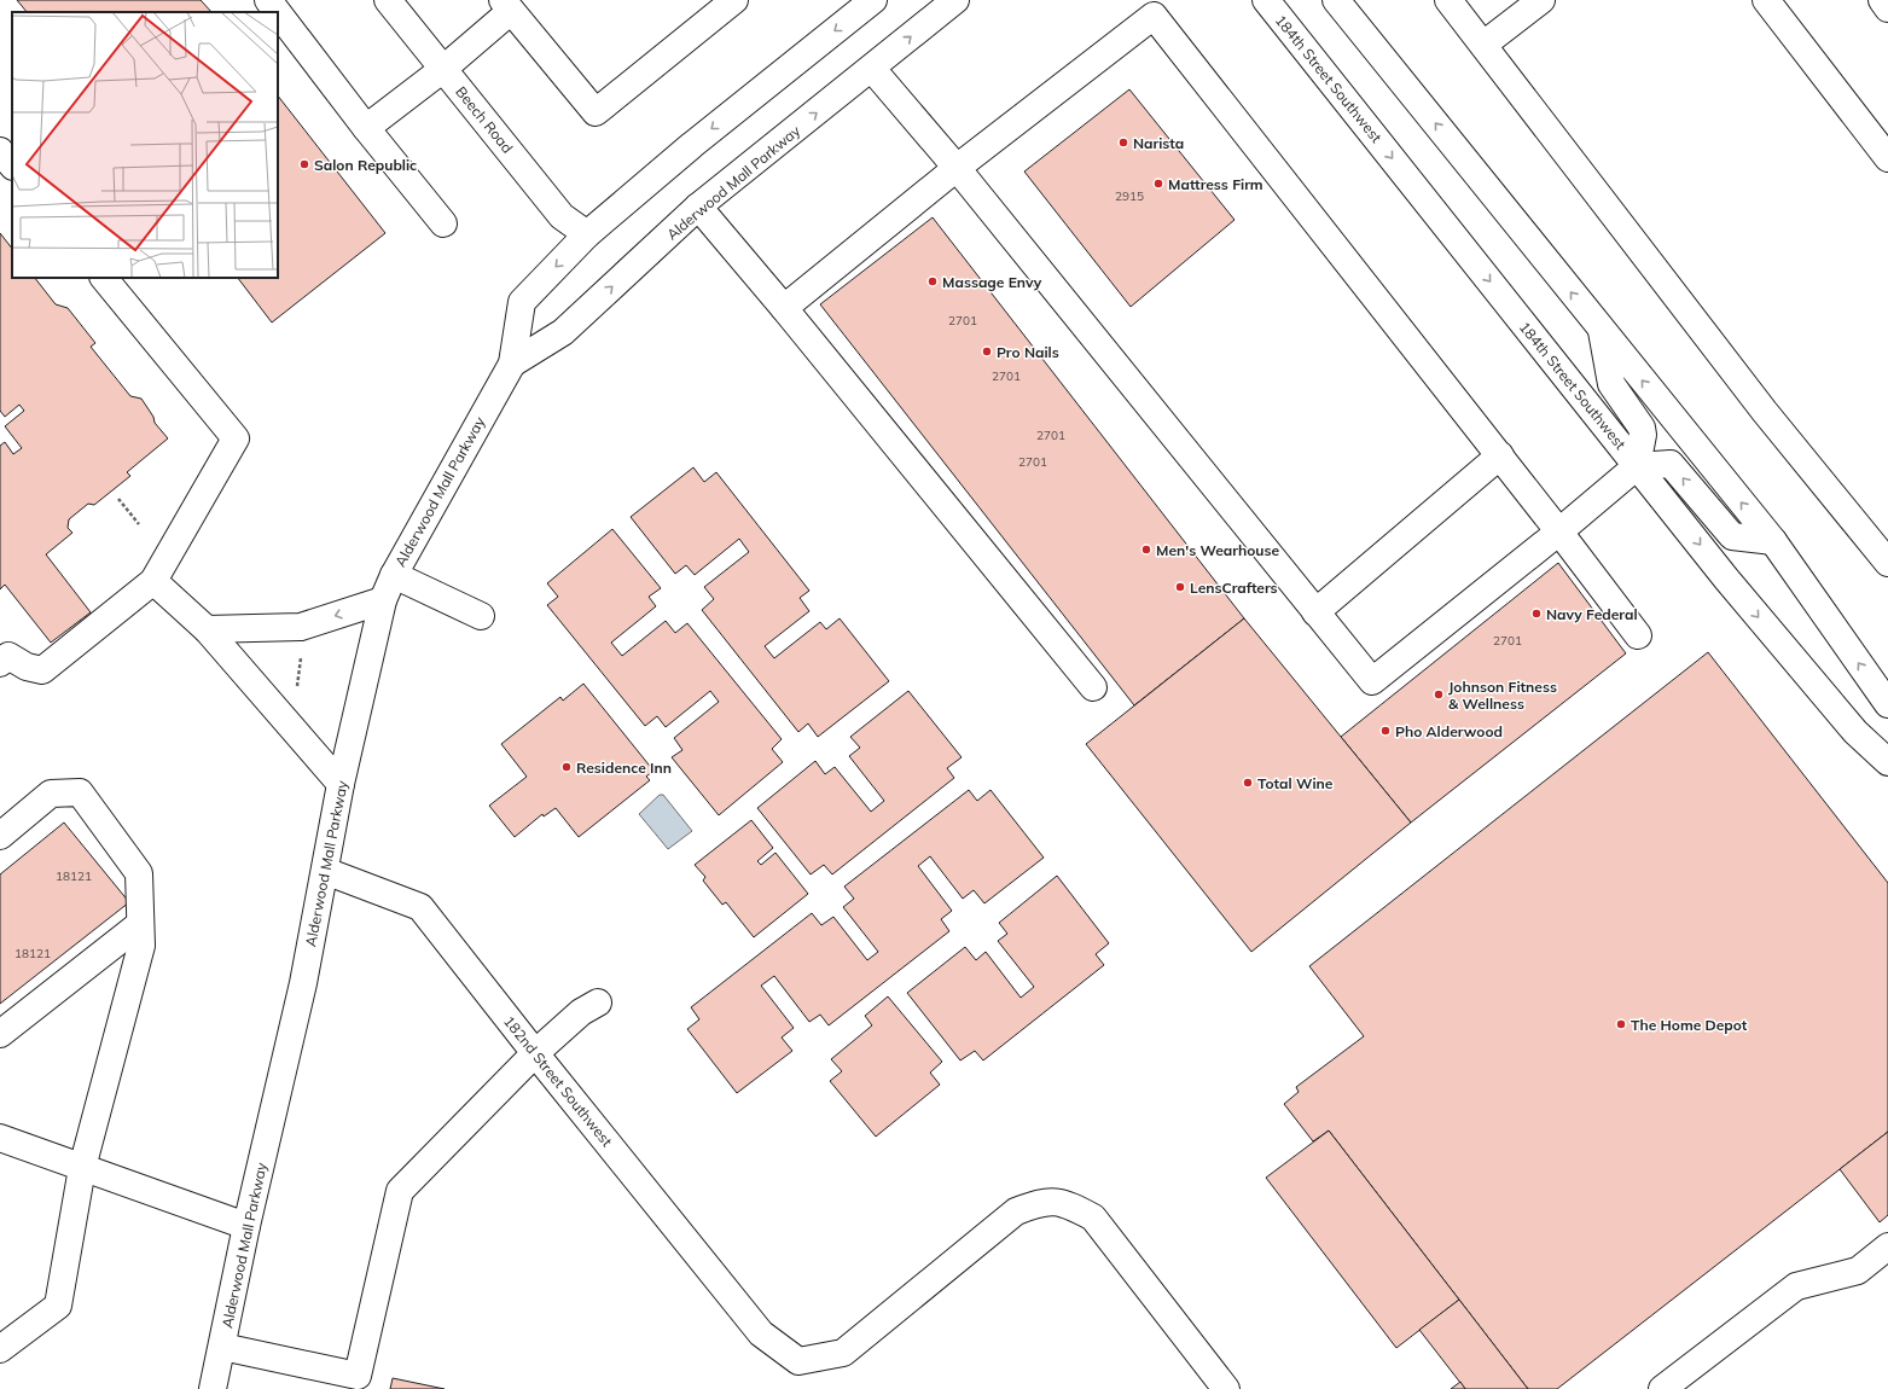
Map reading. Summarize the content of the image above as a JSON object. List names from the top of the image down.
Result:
{
  "streets": {
    "main road": [
      "184th Street Southwest",
      "Beech Road",
      "Alderwood Mall Parkway",
      "182nd Street Southwest"
    ]
  },
  "crossings": [
    ["Beech Road", "Alderwood Mall Parkway"],
    ["Alderwood Mall Parkway", "182nd Street Southwest"]
  ],
  "places": [
    "Narista",
    "Salon Republic",
    "Mattress Firm",
    "Massage Envy",
    "Pro Nails",
    "Men's Wearhouse",
    "LensCrafters",
    "Navy Federal",
    "Johnson Fitness & Wellness",
    "Pho Alderwood",
    "Residence Inn",
    "Total Wine",
    "The Home Depot"
  ],
  "house_numbers": [
    "2915",
    "2701",
    "2701",
    "2701",
    "2701",
    "2701",
    "18121",
    "18121"
  ]
}
